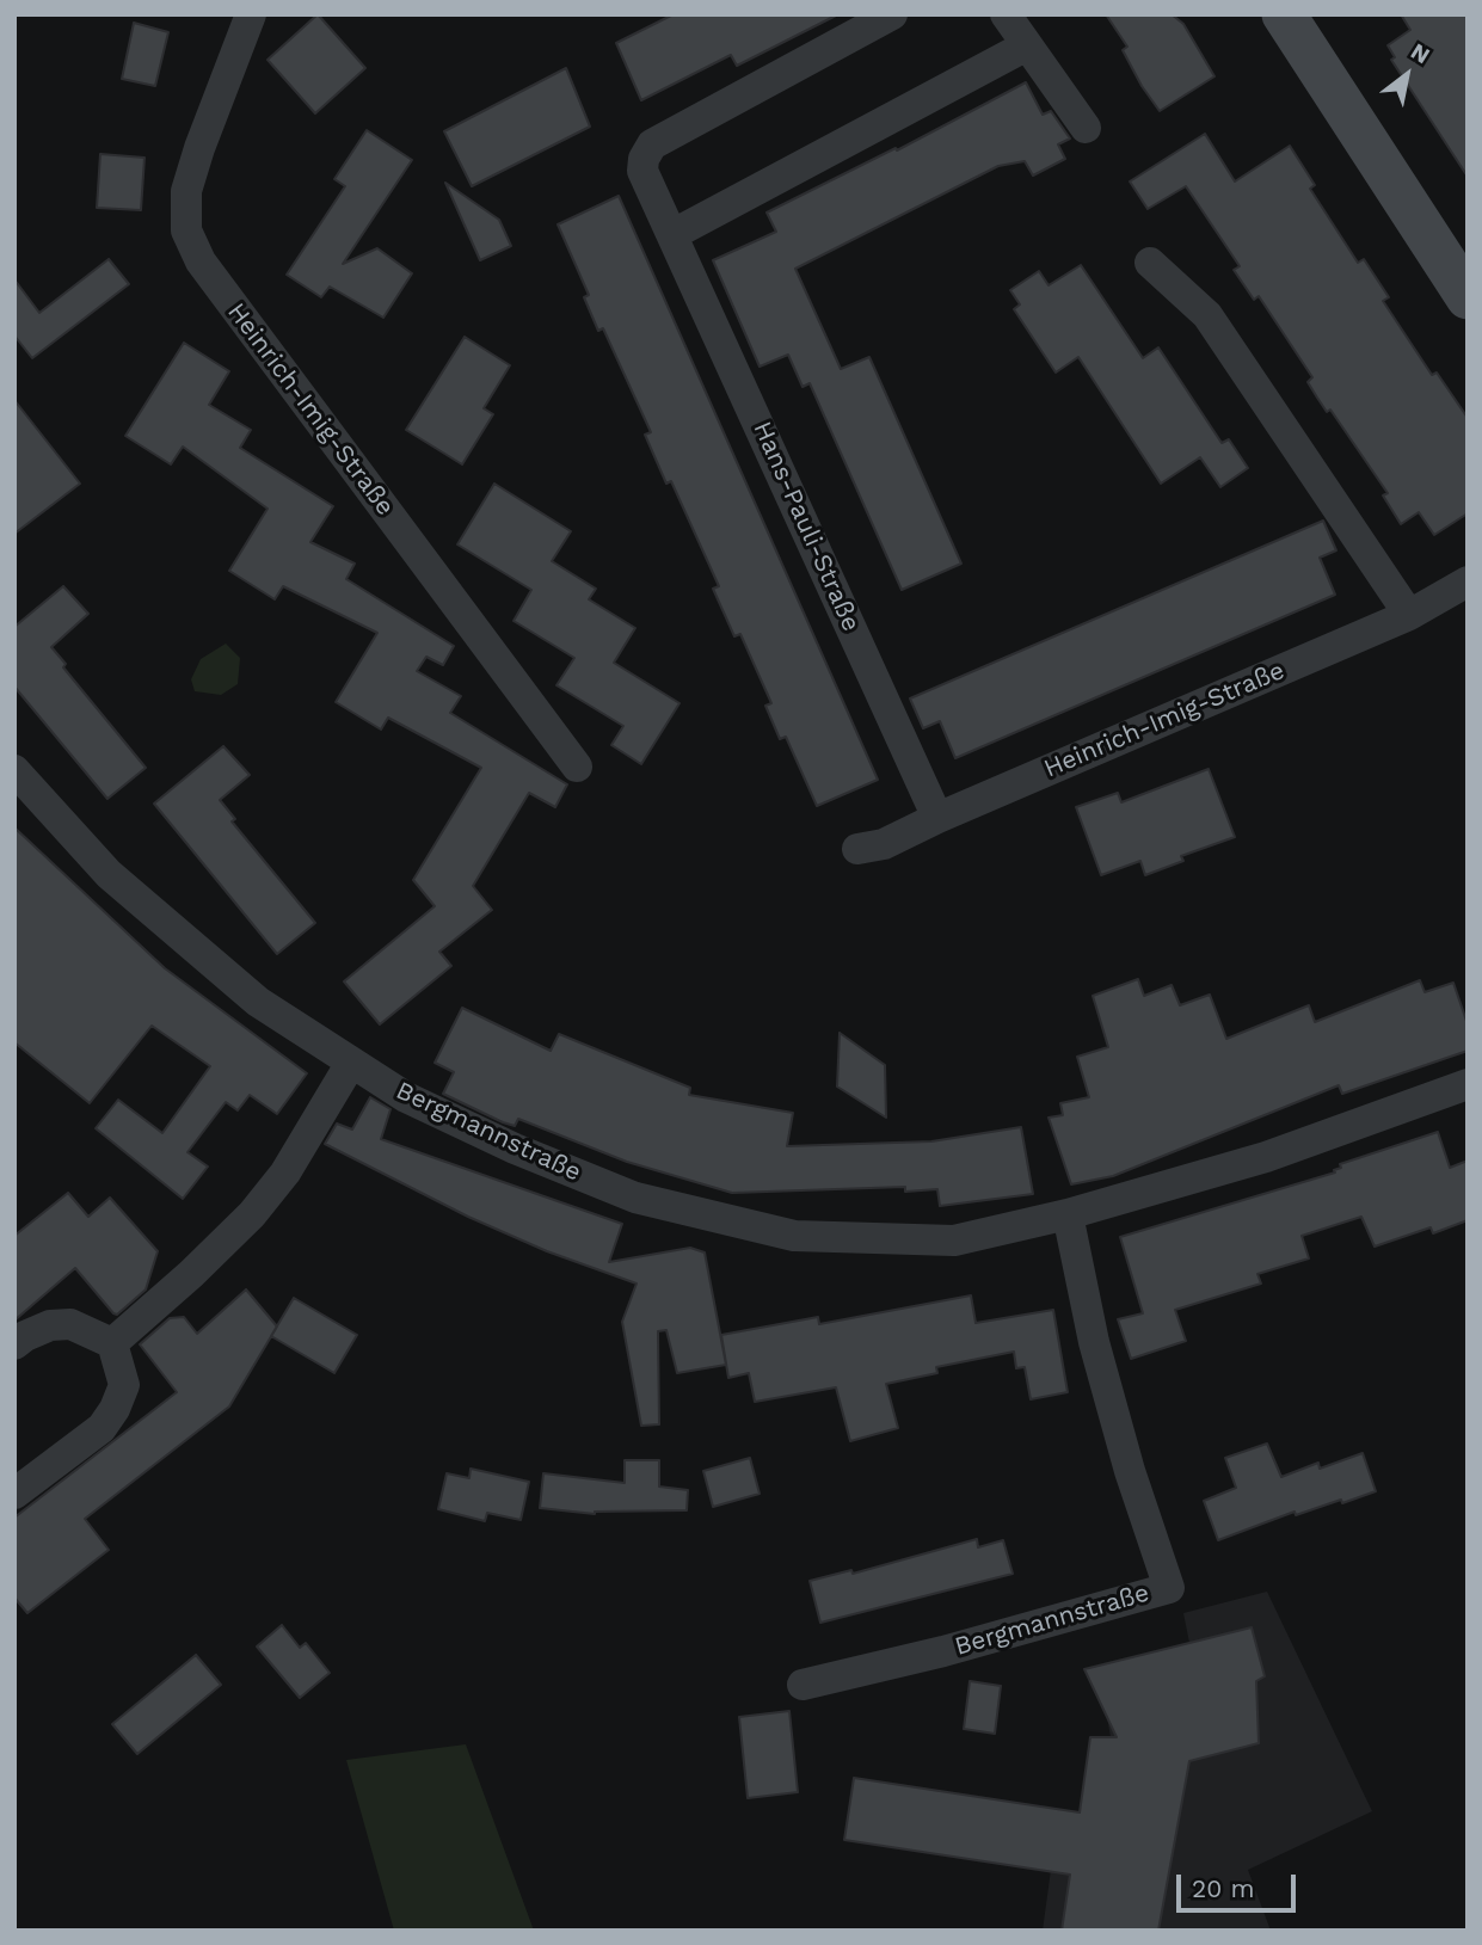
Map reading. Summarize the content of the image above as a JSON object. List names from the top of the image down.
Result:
{
  "streets": {
    "street": ["Heinrich-Imig-Straße", "Hans-Pauli-Straße", "Bergmannstraße"]
  },
  "crossings": [
    ["Heinrich-Imig-Straße", "Hans-Pauli-Straße"]
  ],
  "scale_bar": "20 m",
  "north": "top right"
}
